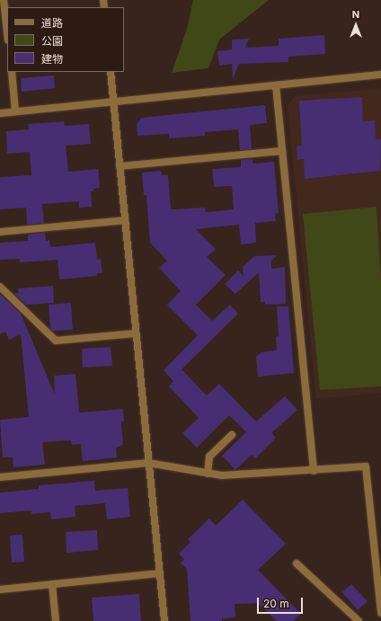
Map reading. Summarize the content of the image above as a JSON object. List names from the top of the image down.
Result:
{
  "legend": ["道路", "公園", "建物"],
  "scale_bar": "20 m",
  "north": "top"
}
